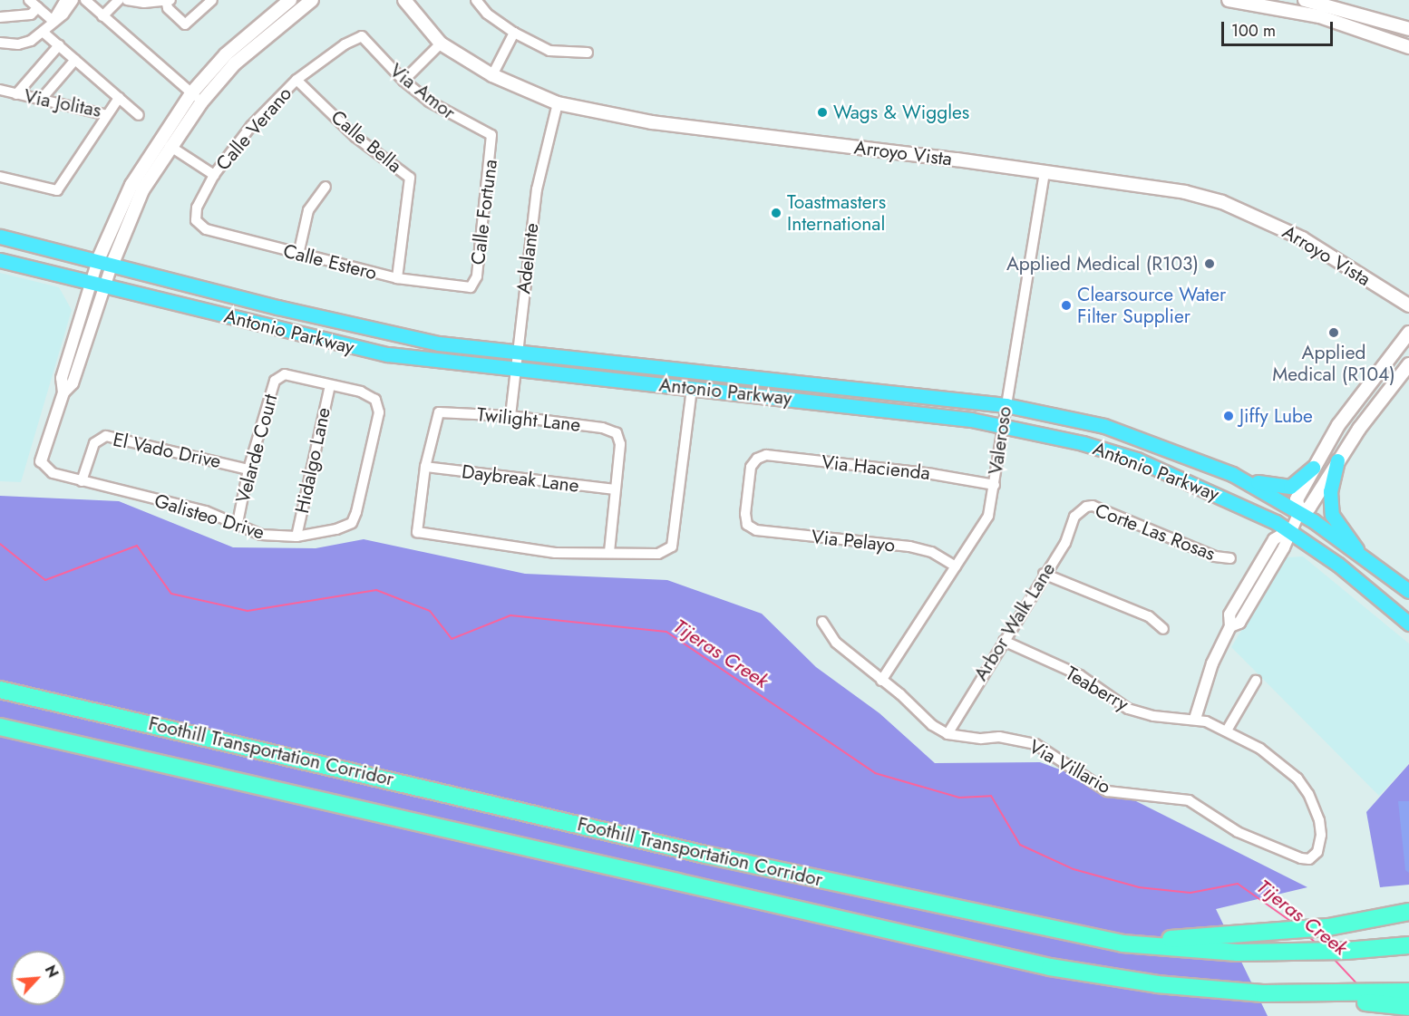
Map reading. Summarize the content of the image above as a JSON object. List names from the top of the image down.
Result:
{
  "streets": {
    "highway": ["Foothill Transportation Corridor"],
    "main road": ["Arroyo Vista", "Antonio Parkway"],
    "street": [
      "Via Amor",
      "Via Jolitas",
      "Calle Verano",
      "Calle Bella",
      "Calle Fortuna",
      "Adelante",
      "Calle Estero",
      "Twilight Lane",
      "Valeroso",
      "Velarde Court",
      "El Vado Drive",
      "Hidalgo Lane",
      "Via Hacienda",
      "Daybreak Lane",
      "Galisteo Drive",
      "Corte Las Rosas",
      "Via Pelayo",
      "Arbor Walk Lane",
      "Teaberry",
      "Via Villario"
    ]
  },
  "crossings": [
    ["Via Amor", "Calle Verano"],
    ["Via Amor", "Calle Fortuna"],
    ["Calle Verano", "Calle Bella"],
    ["Calle Verano", "Calle Estero"],
    ["Calle Bella", "Calle Estero"],
    ["Arroyo Vista", "Adelante"],
    ["Arroyo Vista", "Valeroso"],
    ["Calle Fortuna", "Calle Estero"],
    ["Adelante", "Antonio Parkway"],
    ["Adelante", "Twilight Lane"],
    ["Antonio Parkway", "Valeroso"],
    ["Twilight Lane", "Daybreak Lane"],
    ["Valeroso", "Via Hacienda"],
    ["Valeroso", "Via Pelayo"],
    ["Valeroso", "Via Villario"],
    ["Velarde Court", "El Vado Drive"],
    ["Velarde Court", "Hidalgo Lane"],
    ["Velarde Court", "Galisteo Drive"],
    ["El Vado Drive", "Galisteo Drive"],
    ["Hidalgo Lane", "Galisteo Drive"],
    ["Via Hacienda", "Via Pelayo"],
    ["Corte Las Rosas", "Arbor Walk Lane"],
    ["Arbor Walk Lane", "Teaberry"],
    ["Arbor Walk Lane", "Via Villario"],
    ["Teaberry", "Via Villario"]
  ],
  "water": ["Tijeras Creek"],
  "places": [
    "Wags & Wiggles",
    "Toastmasters International",
    "Applied Medical (R103)",
    "Clearsource Water Filter Supplier",
    "Applied Medical (R104)",
    "Jiffy Lube"
  ],
  "scale_bar": "100 m",
  "north": "top right"
}
